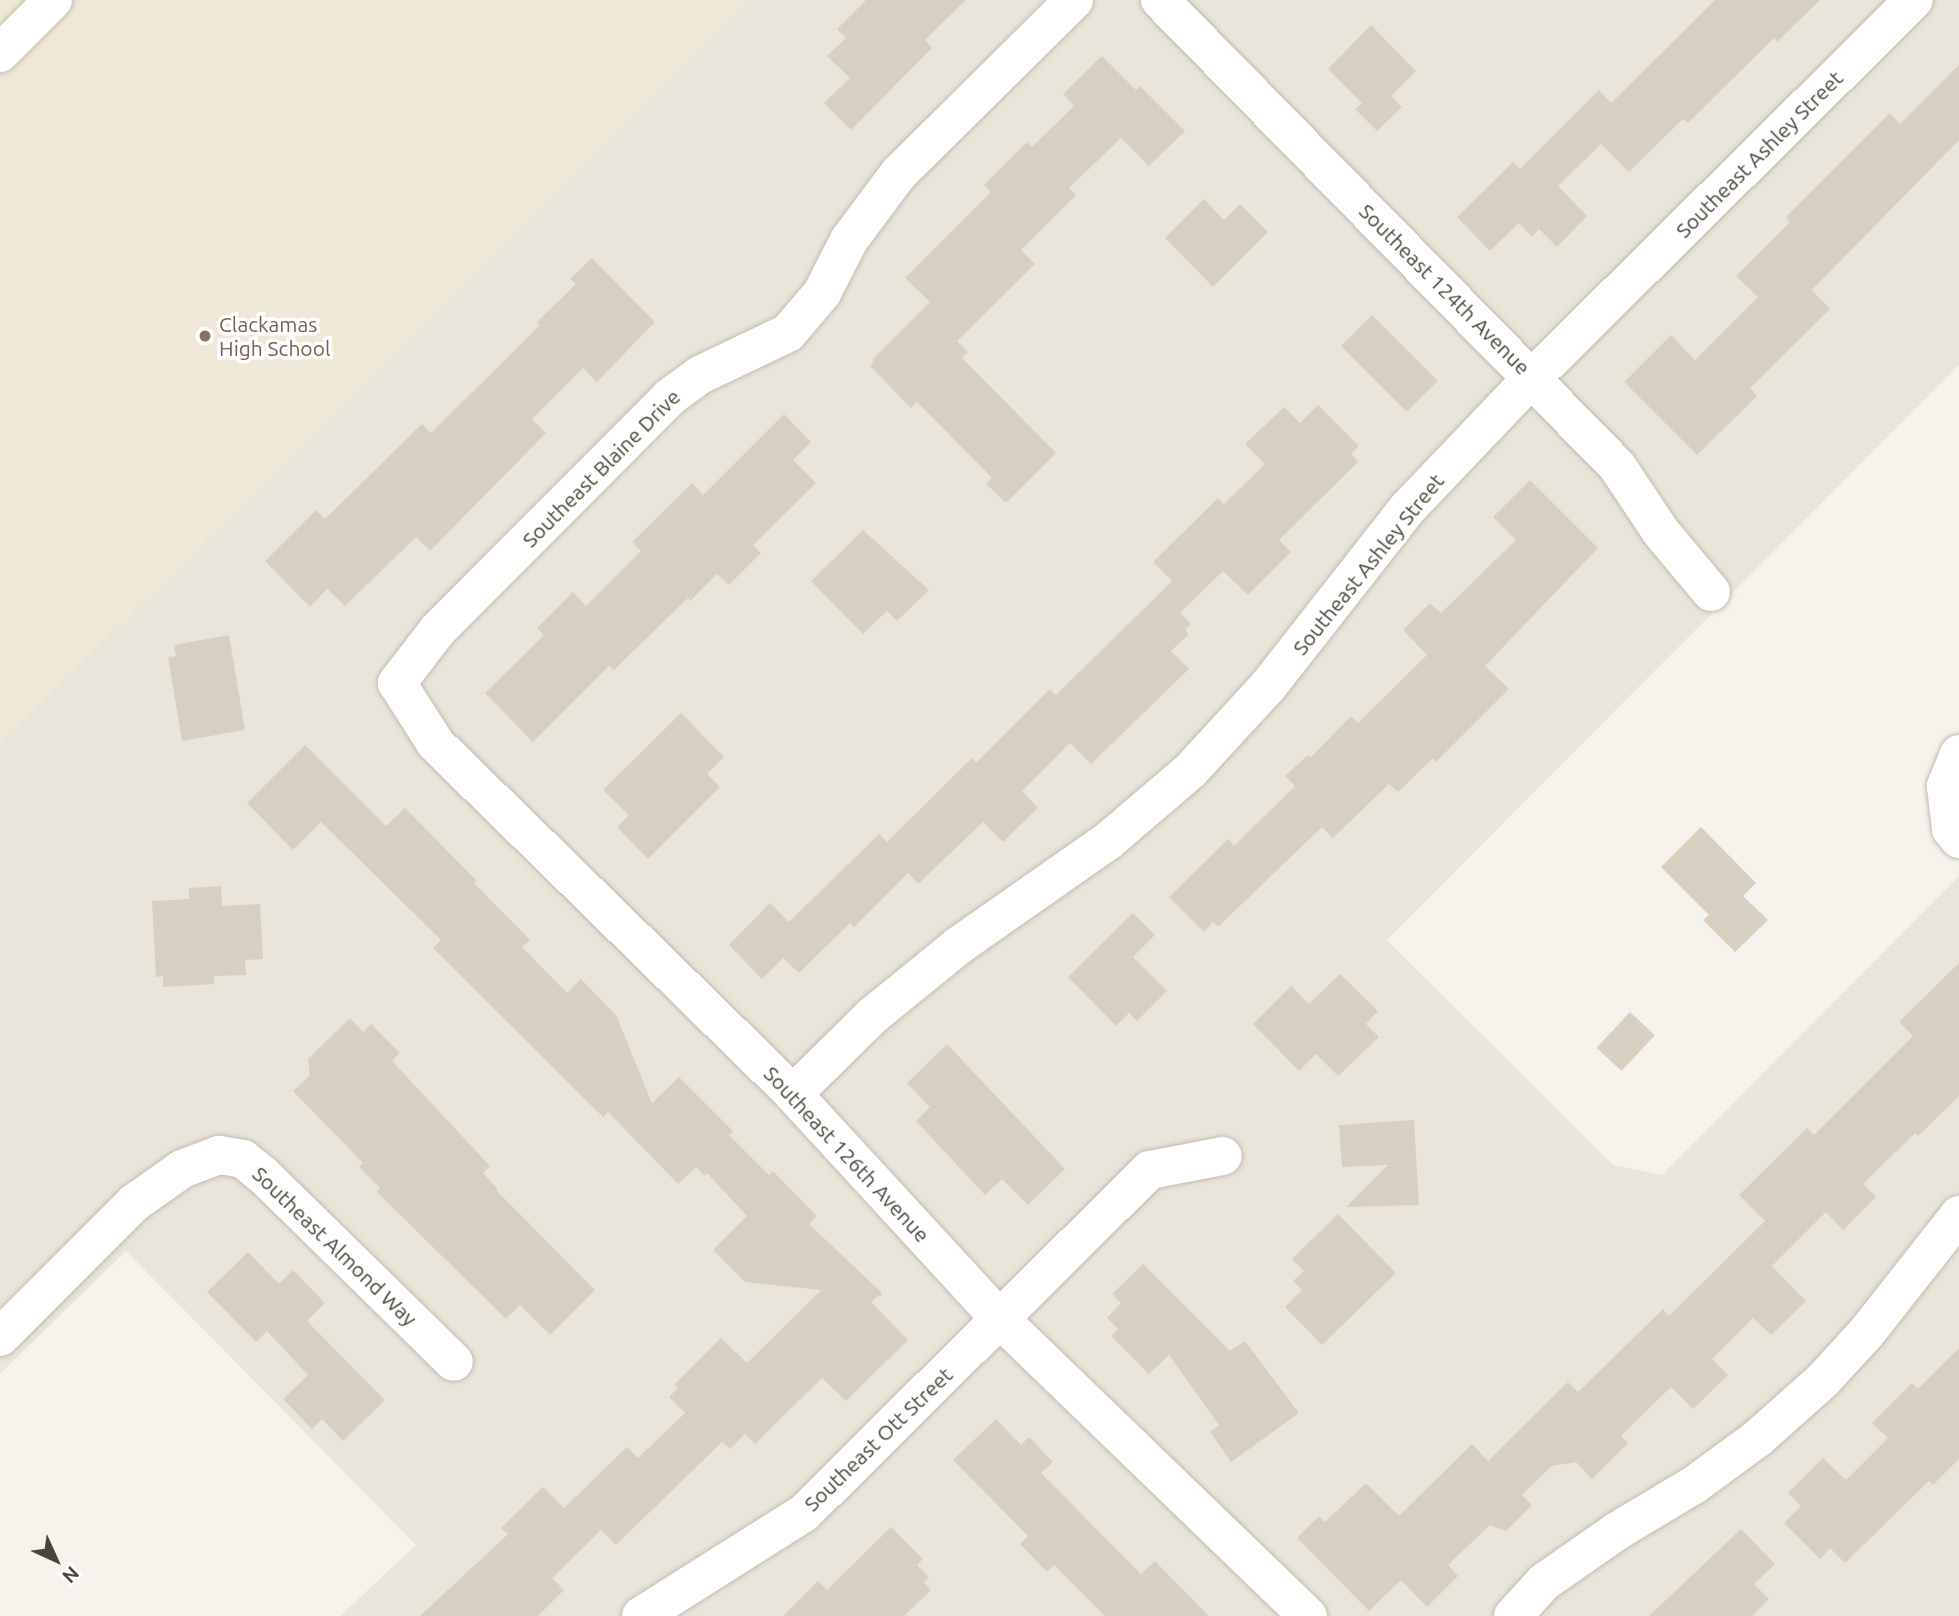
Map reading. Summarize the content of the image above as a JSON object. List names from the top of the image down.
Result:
{
  "streets": {
    "street": [
      "Southeast Ashley Street",
      "Southeast 124th Avenue",
      "Southeast Blaine Drive",
      "Southeast 126th Avenue",
      "Southeast Almond Way",
      "Southeast Ott Street"
    ]
  },
  "crossings": [
    ["Southeast Ashley Street", "Southeast 124th Avenue"],
    ["Southeast Ashley Street", "Southeast 126th Avenue"],
    ["Southeast Blaine Drive", "Southeast 126th Avenue"],
    ["Southeast 126th Avenue", "Southeast Ott Street"]
  ],
  "places": ["Clackamas High School"],
  "north": "bottom right"
}
